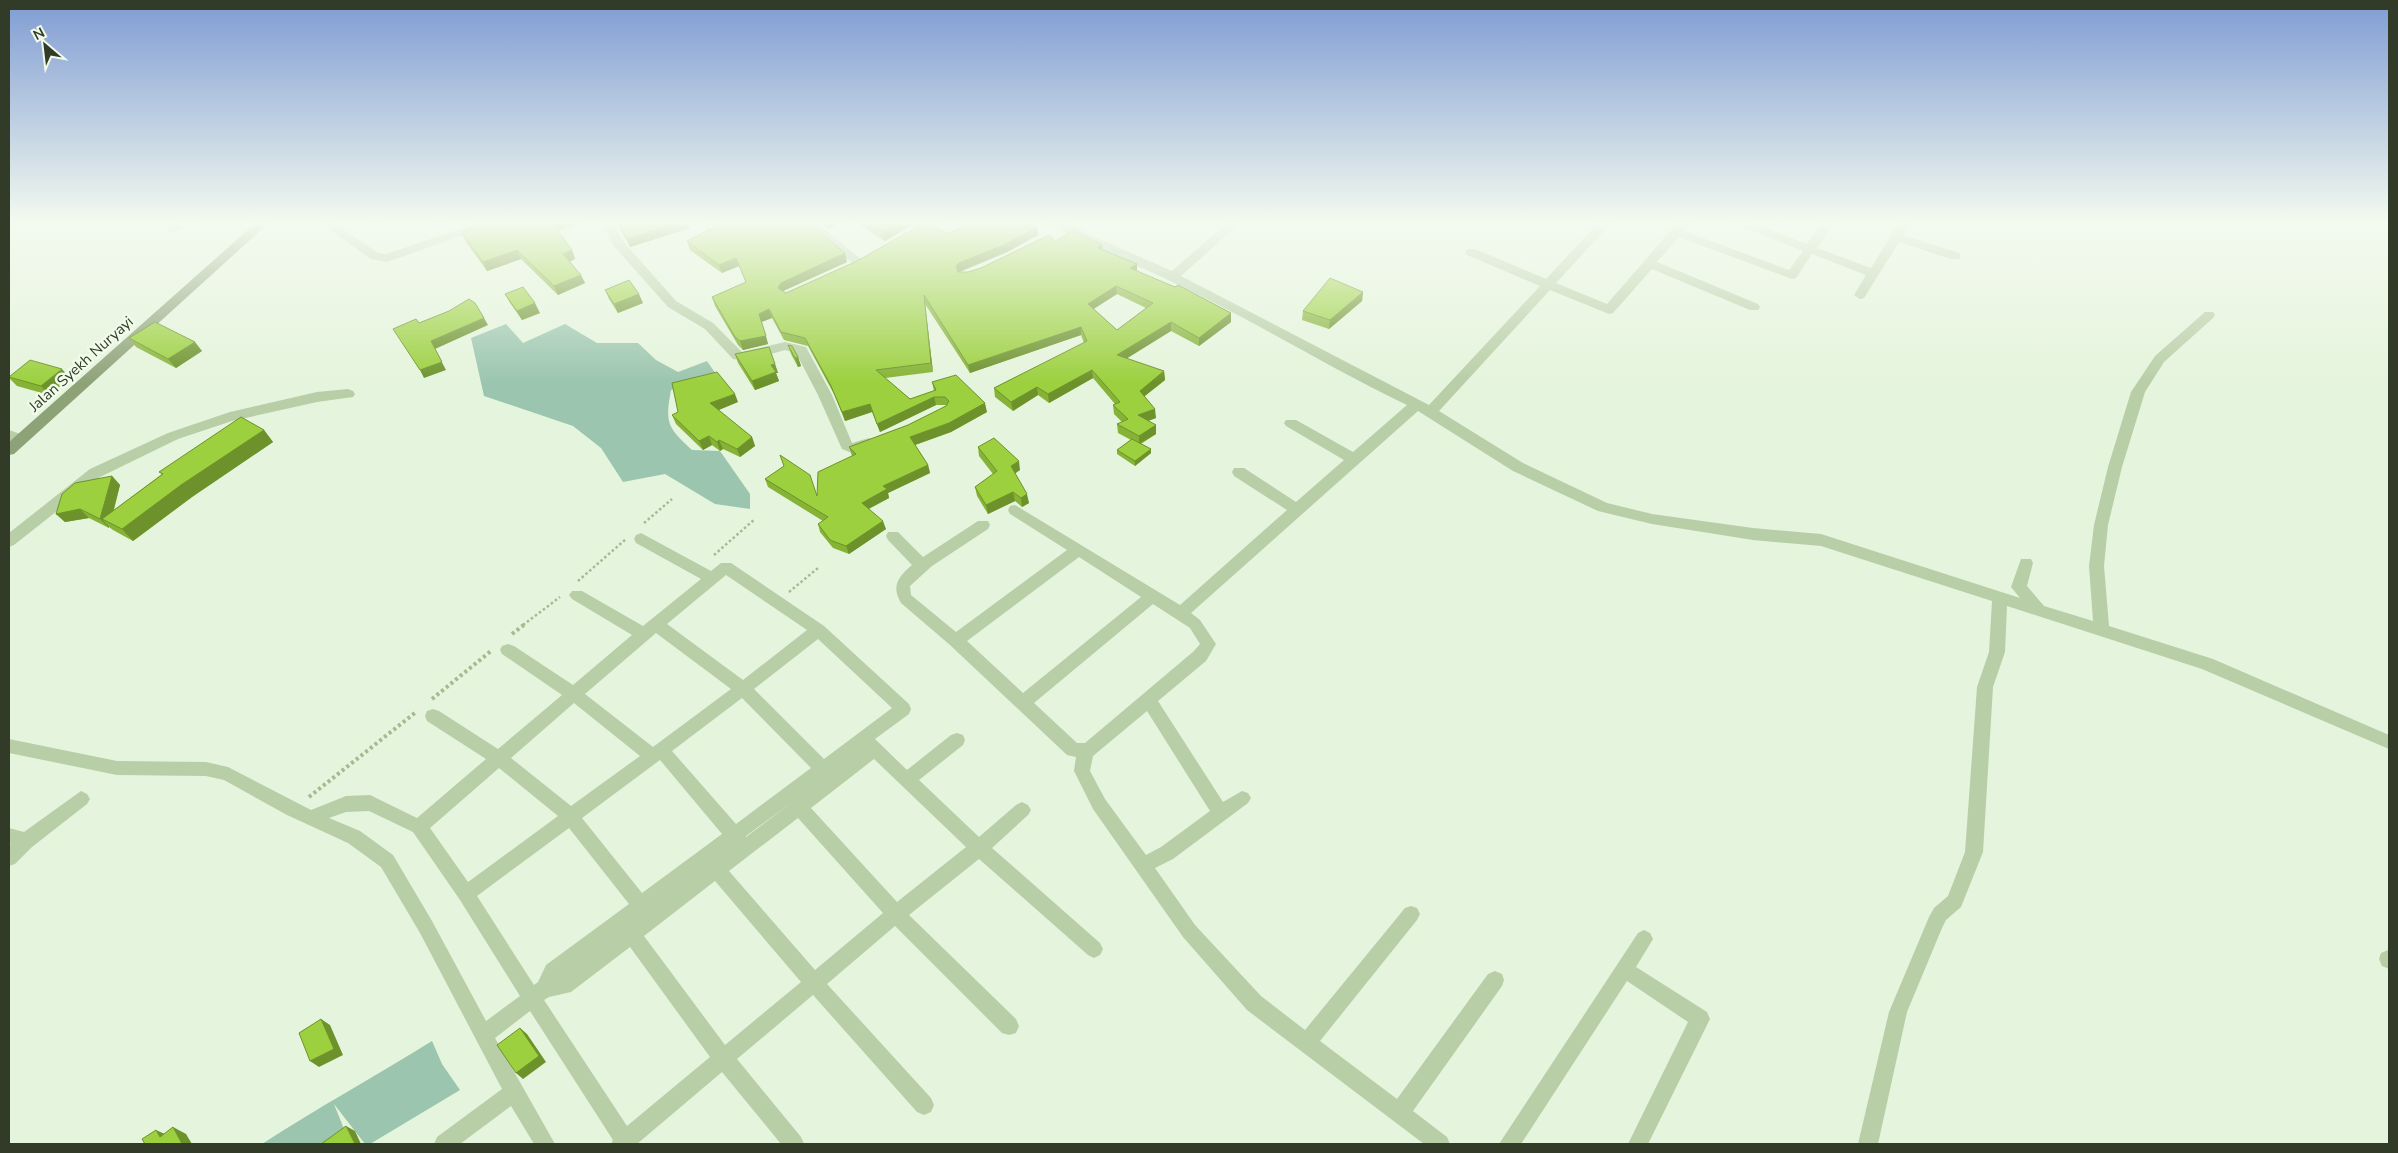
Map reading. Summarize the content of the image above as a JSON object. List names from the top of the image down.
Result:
{
  "streets": {
    "main road": ["Jalan Syekh Nuryayi"]
  },
  "north": "top left"
}
